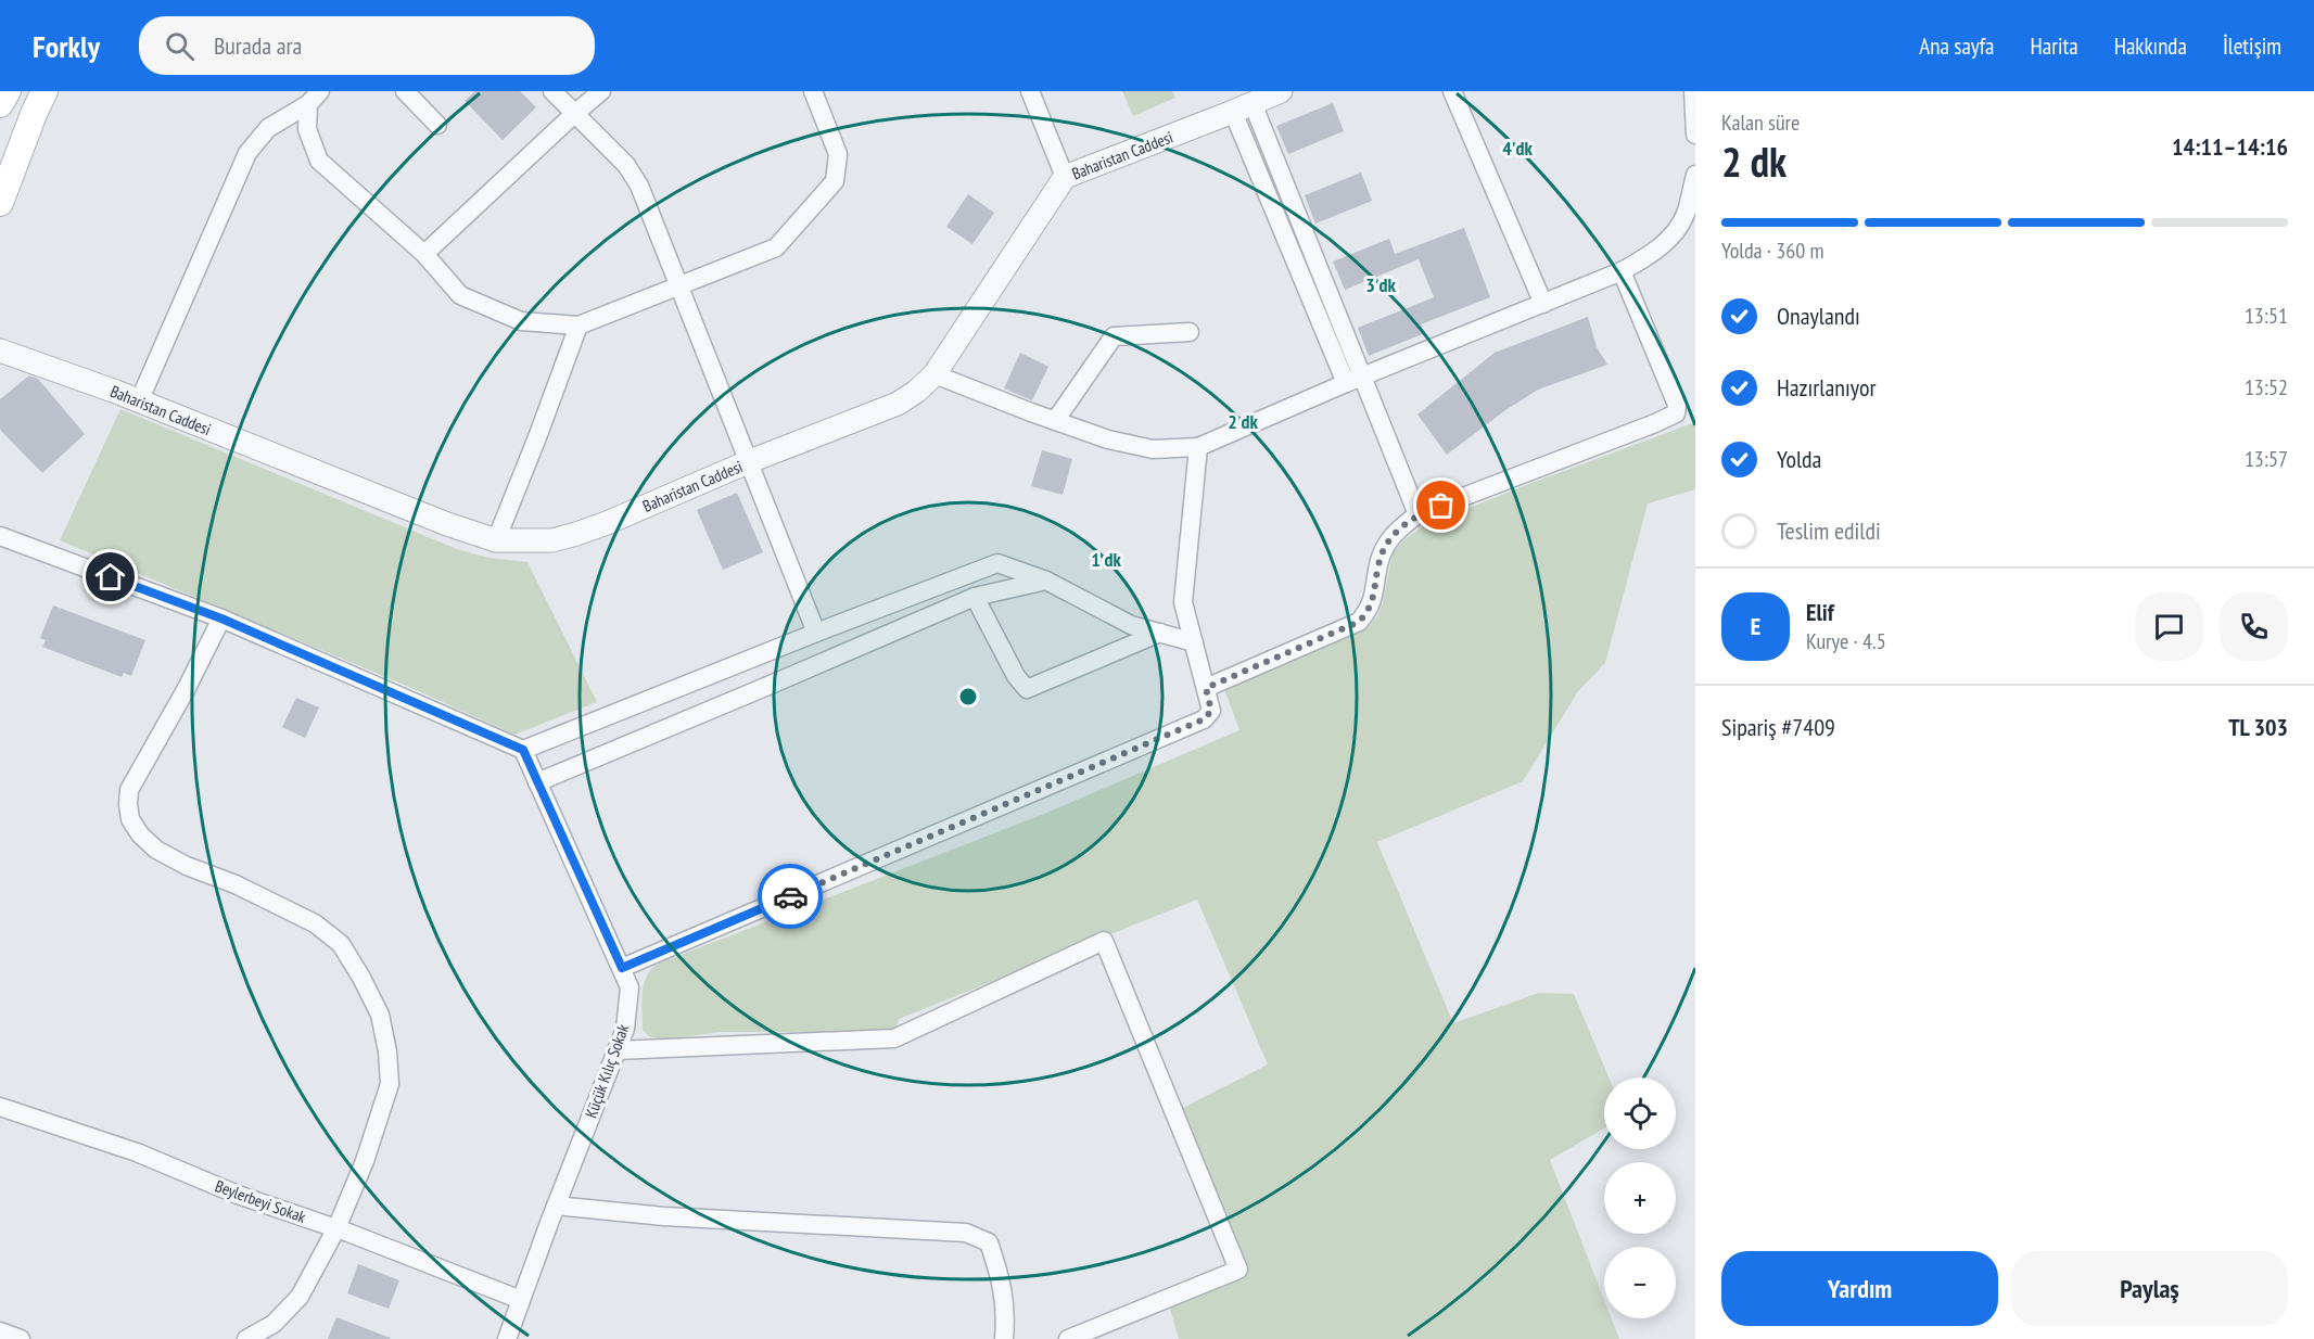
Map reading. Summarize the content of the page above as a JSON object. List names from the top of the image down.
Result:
{
  "streets": {
    "street": ["Baharistan Caddesi", "Küçük Kılıç Sokak", "Beylerbeyi Sokak"]
  },
  "crossings": [
    ["Küçük Kılıç Sokak", "Beylerbeyi Sokak"]
  ],
  "page": {
    "header": "Forkly",
    "search": "Burada ara",
    "nav": [
      "Ana sayfa",
      "Harita",
      "Hakkında",
      "İletişim"
    ],
    "heading": ["2 dk", "Kalan süre", "14:11–14:16"],
    "panel": [
      "Elif",
      "Kurye · 4.5",
      "Sipariş #7409",
      "TL 303"
    ],
    "bar": "Yolda · 360 m",
    "list": [
      ["Onaylandı", "13:51"],
      ["Hazırlanıyor", "13:52"],
      ["Yolda", "13:57"],
      "Teslim edildi"
    ],
    "round": "E",
    "map_buttons": ["+", "−"],
    "buttons": ["Yardım", "Paylaş"]
  },
  "rings": [
    "4 dk",
    "3 dk",
    "2 dk",
    "1 dk"
  ]
}
